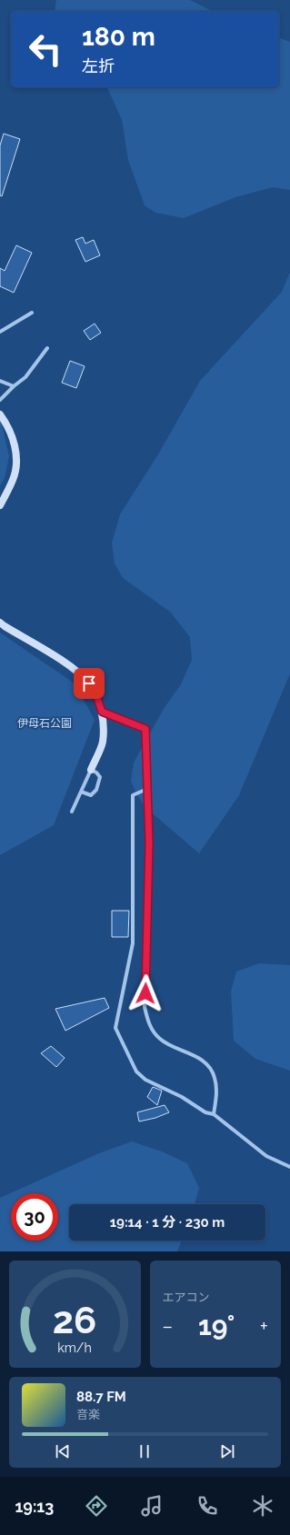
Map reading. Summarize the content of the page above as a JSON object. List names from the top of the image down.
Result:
{
  "parks": ["伊母石公園"],
  "page": {
    "turn": ["180 m", "左折"],
    "limit": "30",
    "trip": "19:14 · 1 分 · 230 m",
    "tile": "エアコン",
    "heat": ["−", "19°", "+"],
    "song": ["88.7 FM", "音楽"],
    "tabs": "19:13",
    "gauge": ["26", "km/h"]
  }
}
